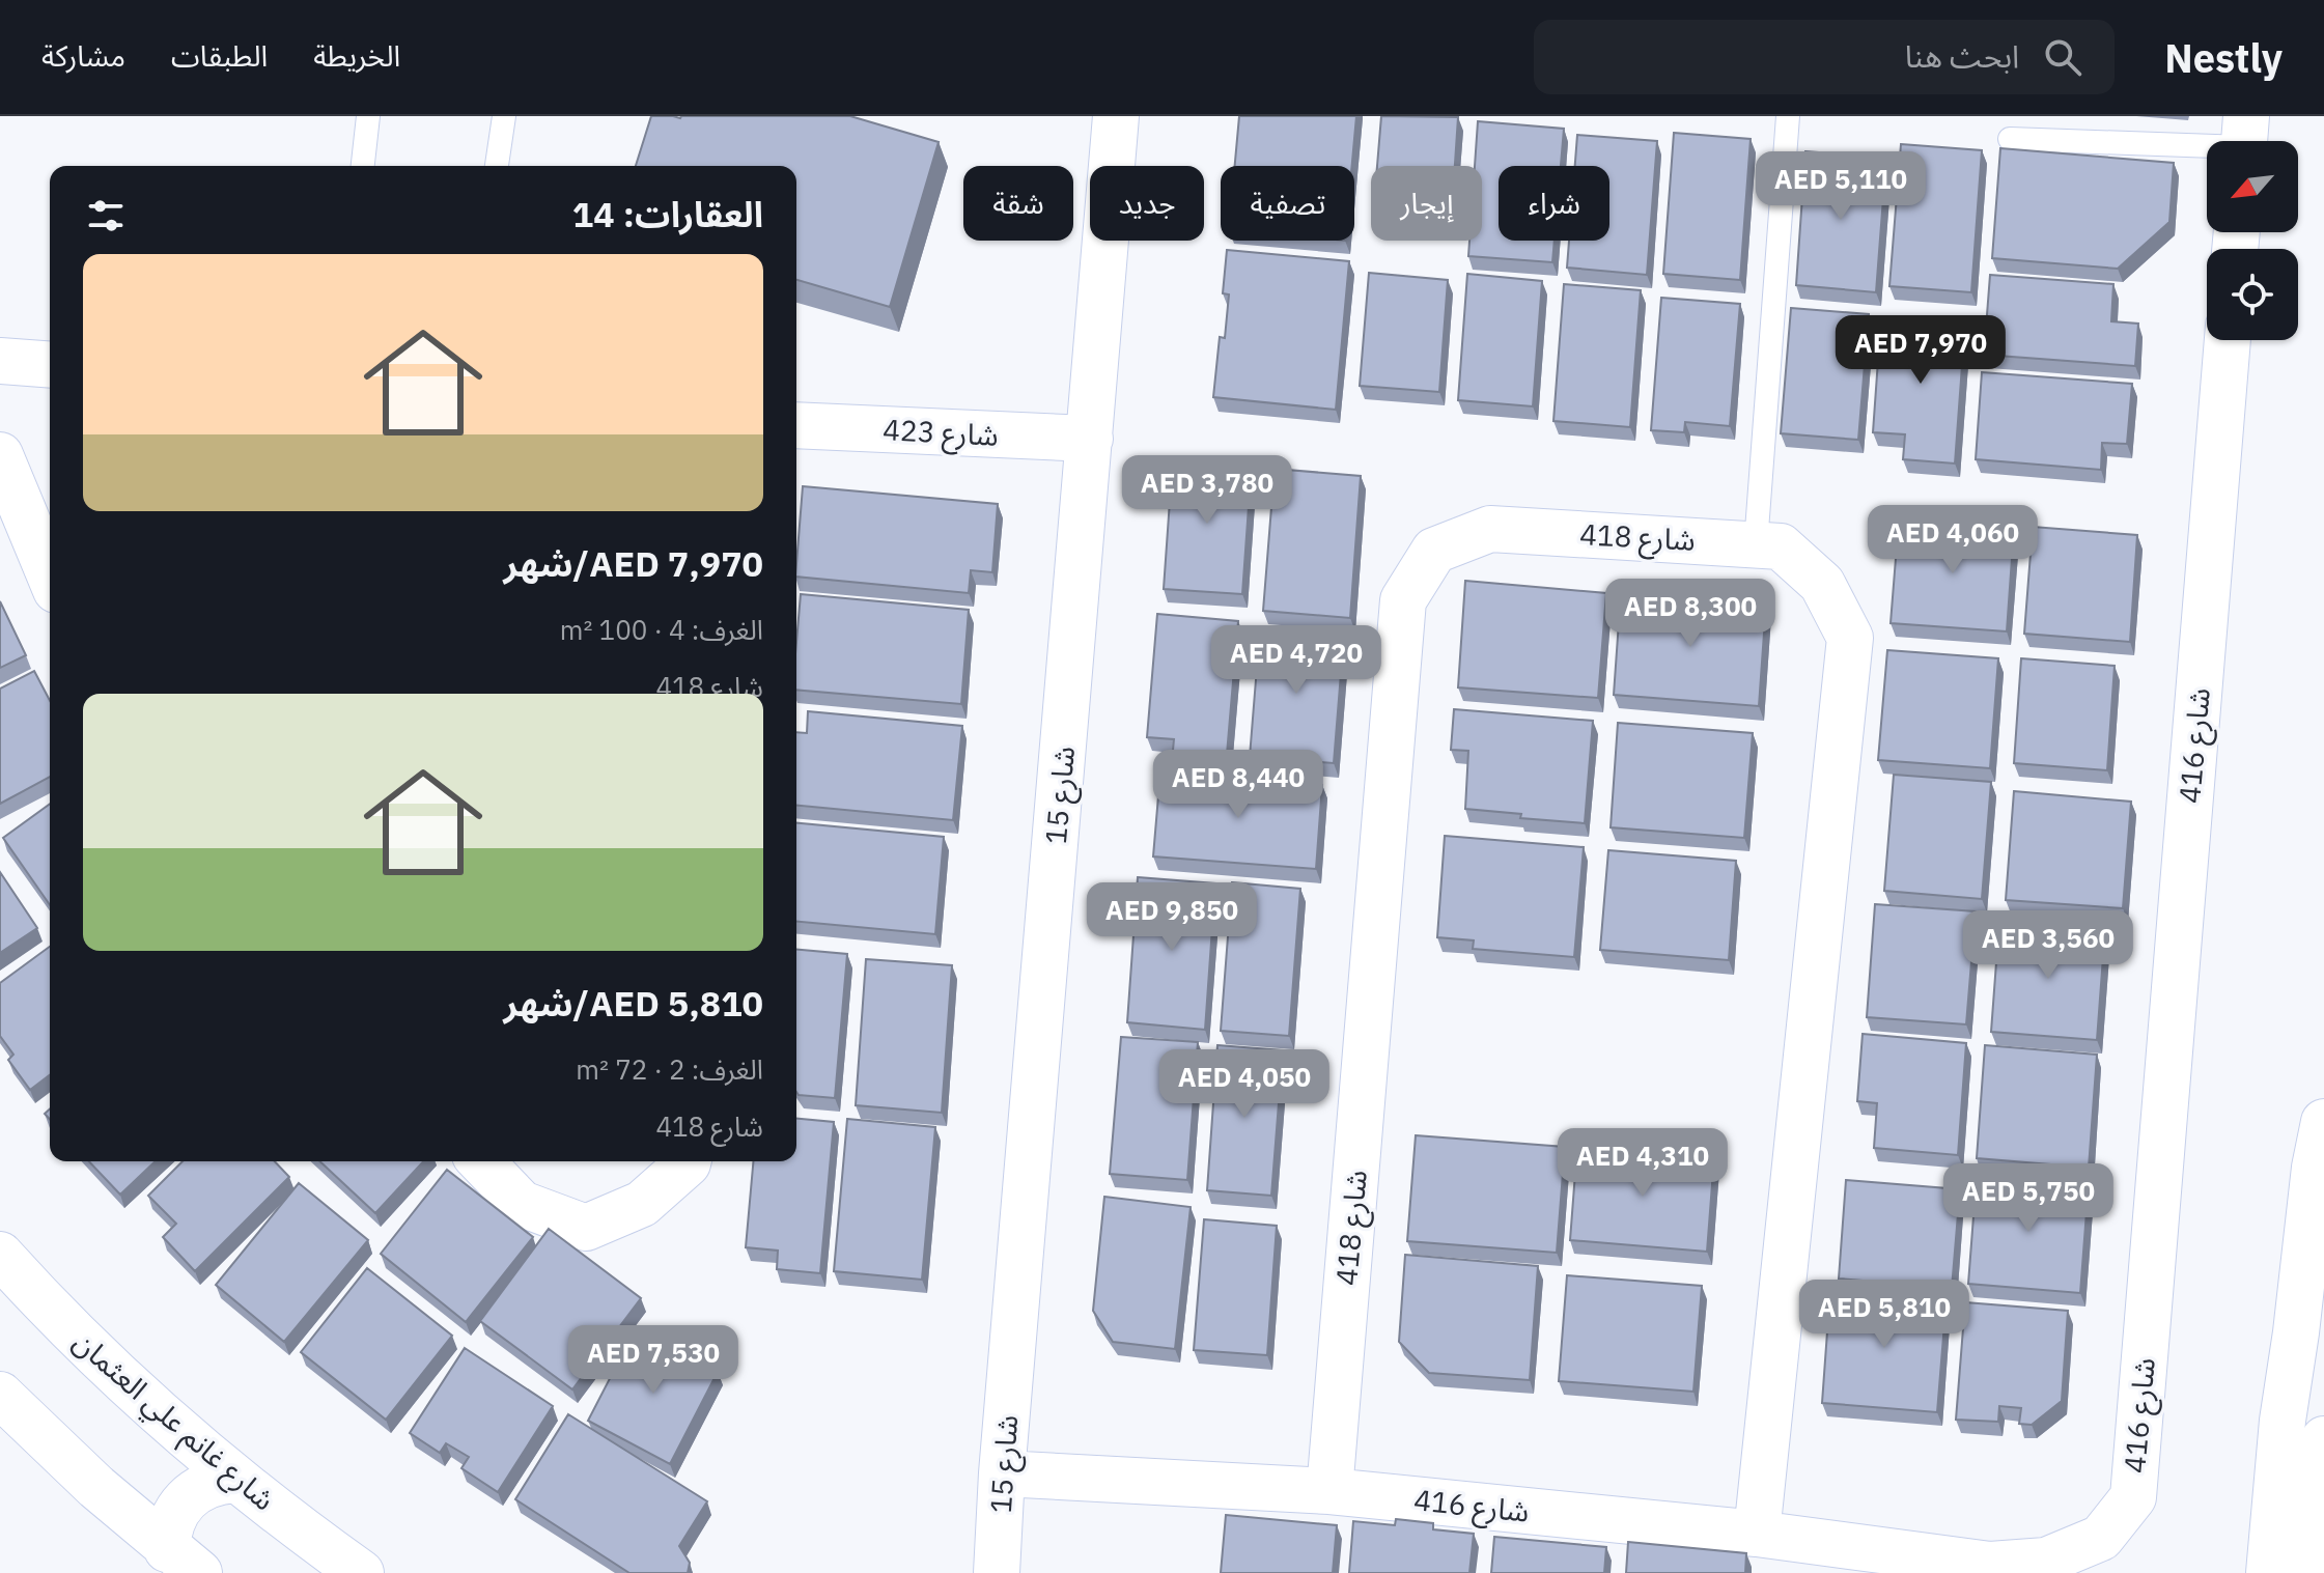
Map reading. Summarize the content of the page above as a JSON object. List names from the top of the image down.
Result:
{
  "streets": {
    "street": [
      "شارع 423",
      "شارع 418",
      "شارع 416",
      "شارع 15",
      "شارع غانم علي العثمان"
    ]
  },
  "crossings": [
    ["شارع 423", "شارع 15"],
    ["شارع 418", "شارع 416"],
    ["شارع 416", "شارع 15"]
  ],
  "north": "bottom left",
  "page": {
    "header": "Nestly",
    "search": "ابحث هنا",
    "nav": ["الخريطة", "الطبقات", "مشاركة"],
    "price": [
      "AED 5,110",
      "AED 7,970",
      "AED 3,780",
      "AED 4,060",
      "AED 8,300",
      "AED 4,720",
      "AED 8,440",
      "AED 9,850",
      "AED 3,560",
      "AED 4,050",
      "AED 4,310",
      "AED 5,750",
      "AED 5,810",
      "AED 7,530"
    ],
    "chip": [
      "شراء",
      "إيجار",
      "تصفية",
      "جديد",
      "شقة"
    ],
    "heading": "العقارات: 14",
    "list": [
      {
        "name": "AED 7,970/شهر",
        "note": "الغرف: 4 · 100 m² · شارع 418"
      },
      {
        "name": "AED 5,810/شهر",
        "note": "الغرف: 2 · 72 m² · شارع 418"
      }
    ]
  }
}
